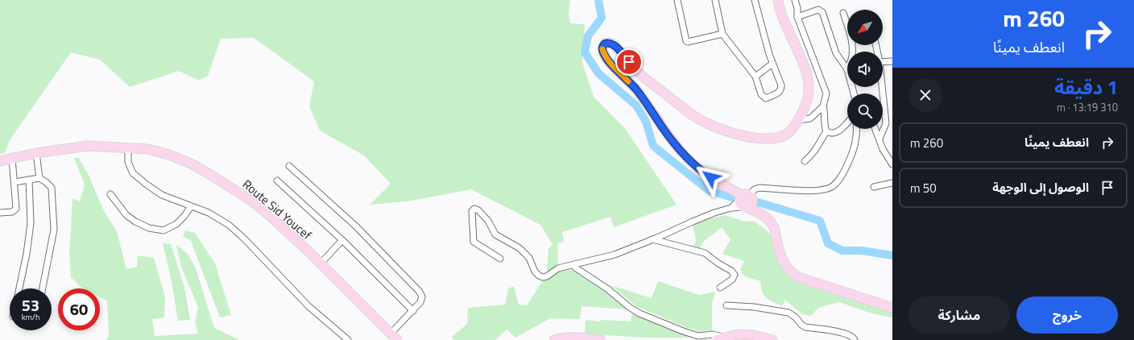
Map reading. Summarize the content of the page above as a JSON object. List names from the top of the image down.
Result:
{
  "streets": {
    "main road": ["Route Sid Youcef"]
  },
  "north": "bottom left",
  "page": {
    "turn": ["260 m", "انعطف يمينًا"],
    "heading": ["1 دقيقة", "310 m · 13:19"],
    "list": [
      {
        "name": "انعطف يمينًا",
        "value": "260 m"
      },
      {
        "name": "الوصول إلى الوجهة",
        "value": "50 m"
      }
    ],
    "speed": "53 km/h",
    "limit": "60",
    "buttons": ["خروج", "مشاركة"]
  }
}
